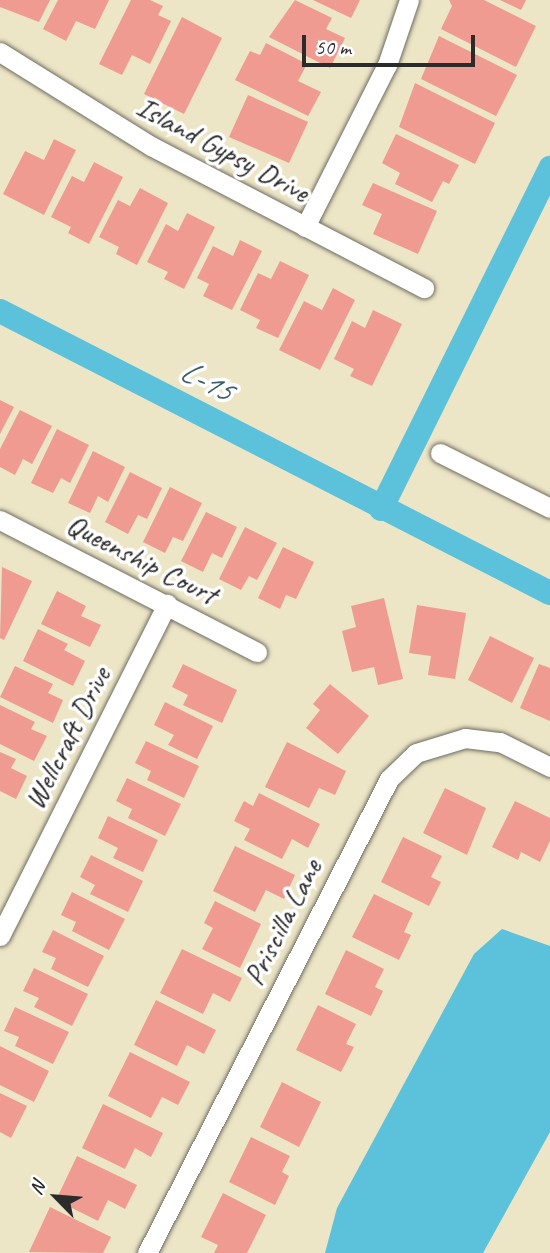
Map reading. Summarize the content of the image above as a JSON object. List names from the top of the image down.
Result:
{
  "streets": {
    "street": [
      "Island Gypsy Drive",
      "Queenship Court",
      "Wellcraft Drive",
      "Priscilla Lane"
    ]
  },
  "crossings": [
    ["Queenship Court", "Wellcraft Drive"]
  ],
  "water": ["L-15"],
  "scale_bar": "50 m",
  "north": "top left"
}
